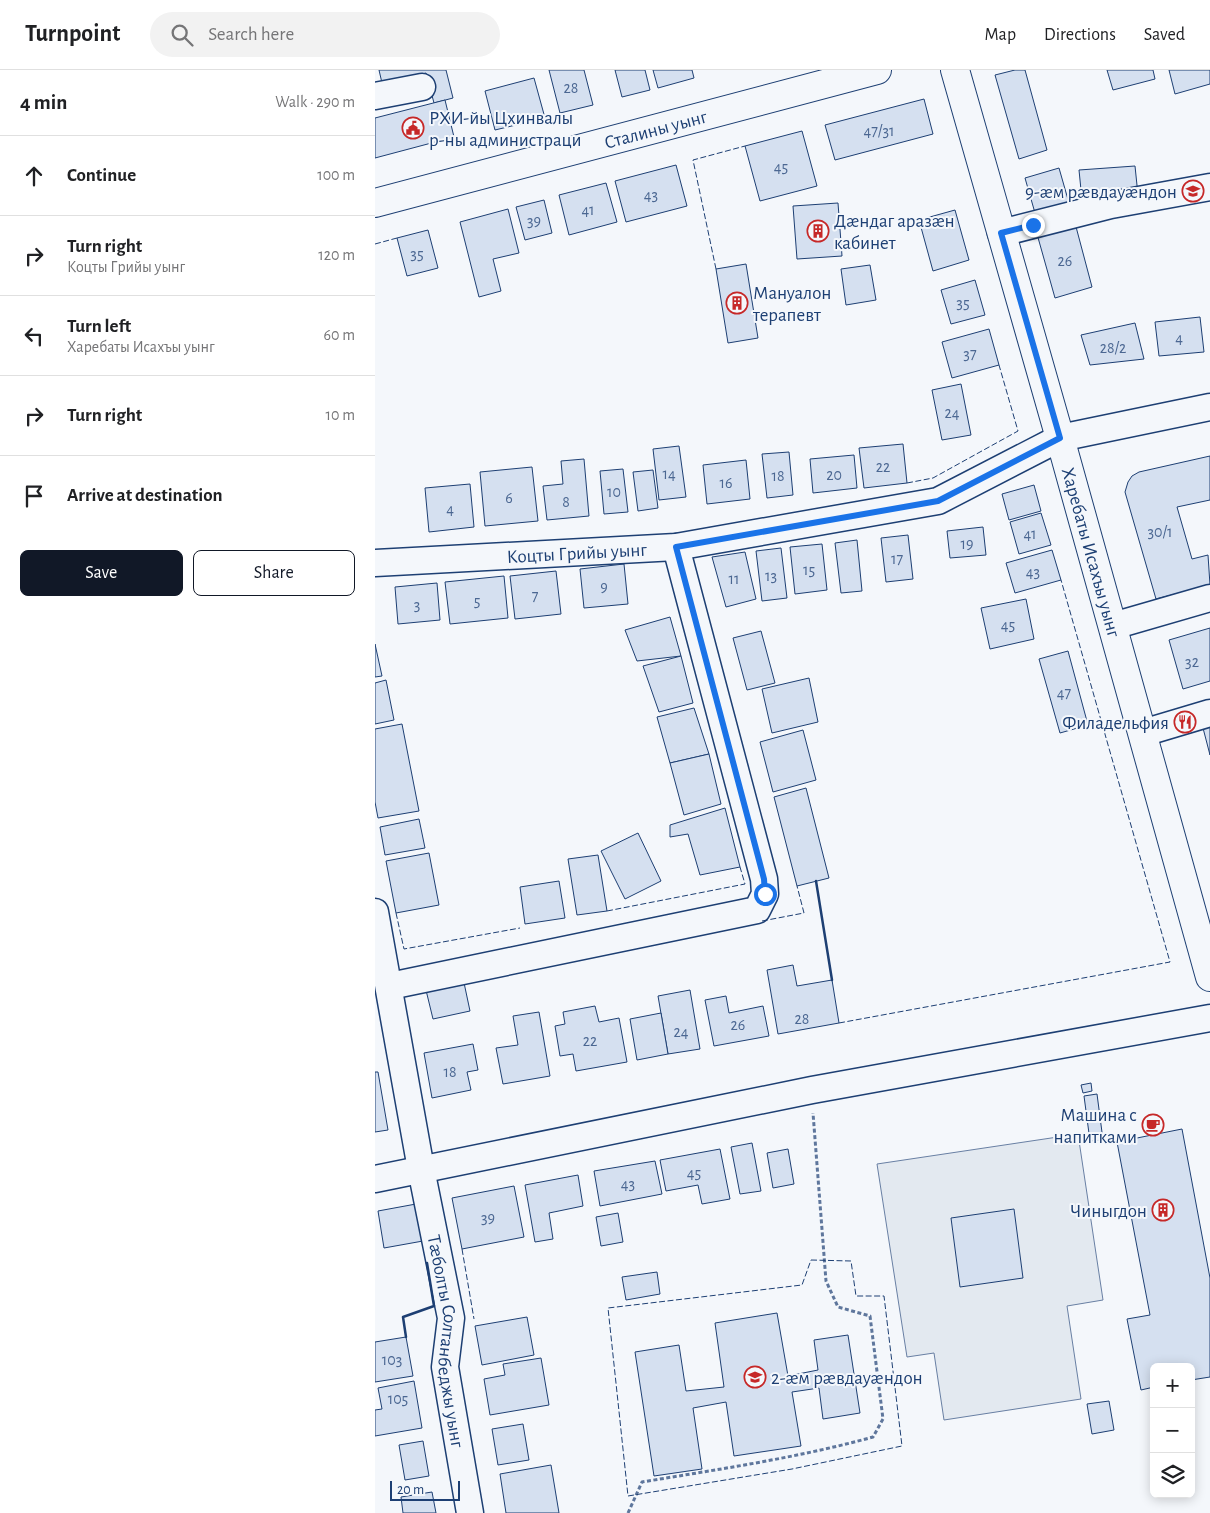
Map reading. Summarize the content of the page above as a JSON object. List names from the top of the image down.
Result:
{
  "streets": {
    "main road": ["Сталины уынг", "Харебаты Исахъы уынг"],
    "street": ["Коцты Грийы уынг", "Тæболты Солтанбеджы уынг"]
  },
  "crossings": [
    ["Коцты Грийы уынг", "Харебаты Исахъы уынг"]
  ],
  "places": {
    "public building": ["РХИ-йы Цхинвалы р-ны администраци"],
    "school or university": ["9-æм рӕвдауӕндон", "2-æм рӕвдауӕндон"],
    "building": ["Дæндаг аразæн кабинет", "Мануалон терапевт", "Чиныгдон"],
    "restaurant": ["Филадельфия"],
    "cafe": ["Машина с напитками"]
  },
  "house_numbers": [
    "28",
    "47/31",
    "45",
    "43",
    "41",
    "39",
    "35",
    "26",
    "35",
    "4",
    "28/2",
    "37",
    "24",
    "22",
    "14",
    "20",
    "18",
    "16",
    "10",
    "6",
    "8",
    "4",
    "30/1",
    "41",
    "19",
    "17",
    "15",
    "43",
    "13",
    "11",
    "9",
    "7",
    "5",
    "3",
    "45",
    "32",
    "47",
    "28",
    "26",
    "24",
    "22",
    "18",
    "45",
    "43",
    "39",
    "103",
    "105"
  ],
  "scale_bar": "20 m",
  "page": {
    "header": "Turnpoint",
    "search": "Search here",
    "nav": ["Map", "Directions", "Saved"],
    "heading": ["4 min", "Walk · 290 m"],
    "list": [
      ["Continue", "100 m"],
      ["Turn right", "Коцты Грийы уынг", "120 m"],
      ["Turn left", "Харебаты Исахъы уынг", "60 m"],
      ["Turn right", "10 m"],
      "Arrive at destination"
    ],
    "buttons": ["Save", "Share"],
    "map_buttons": ["+", "−"],
    "scale": "20 m"
  }
}
